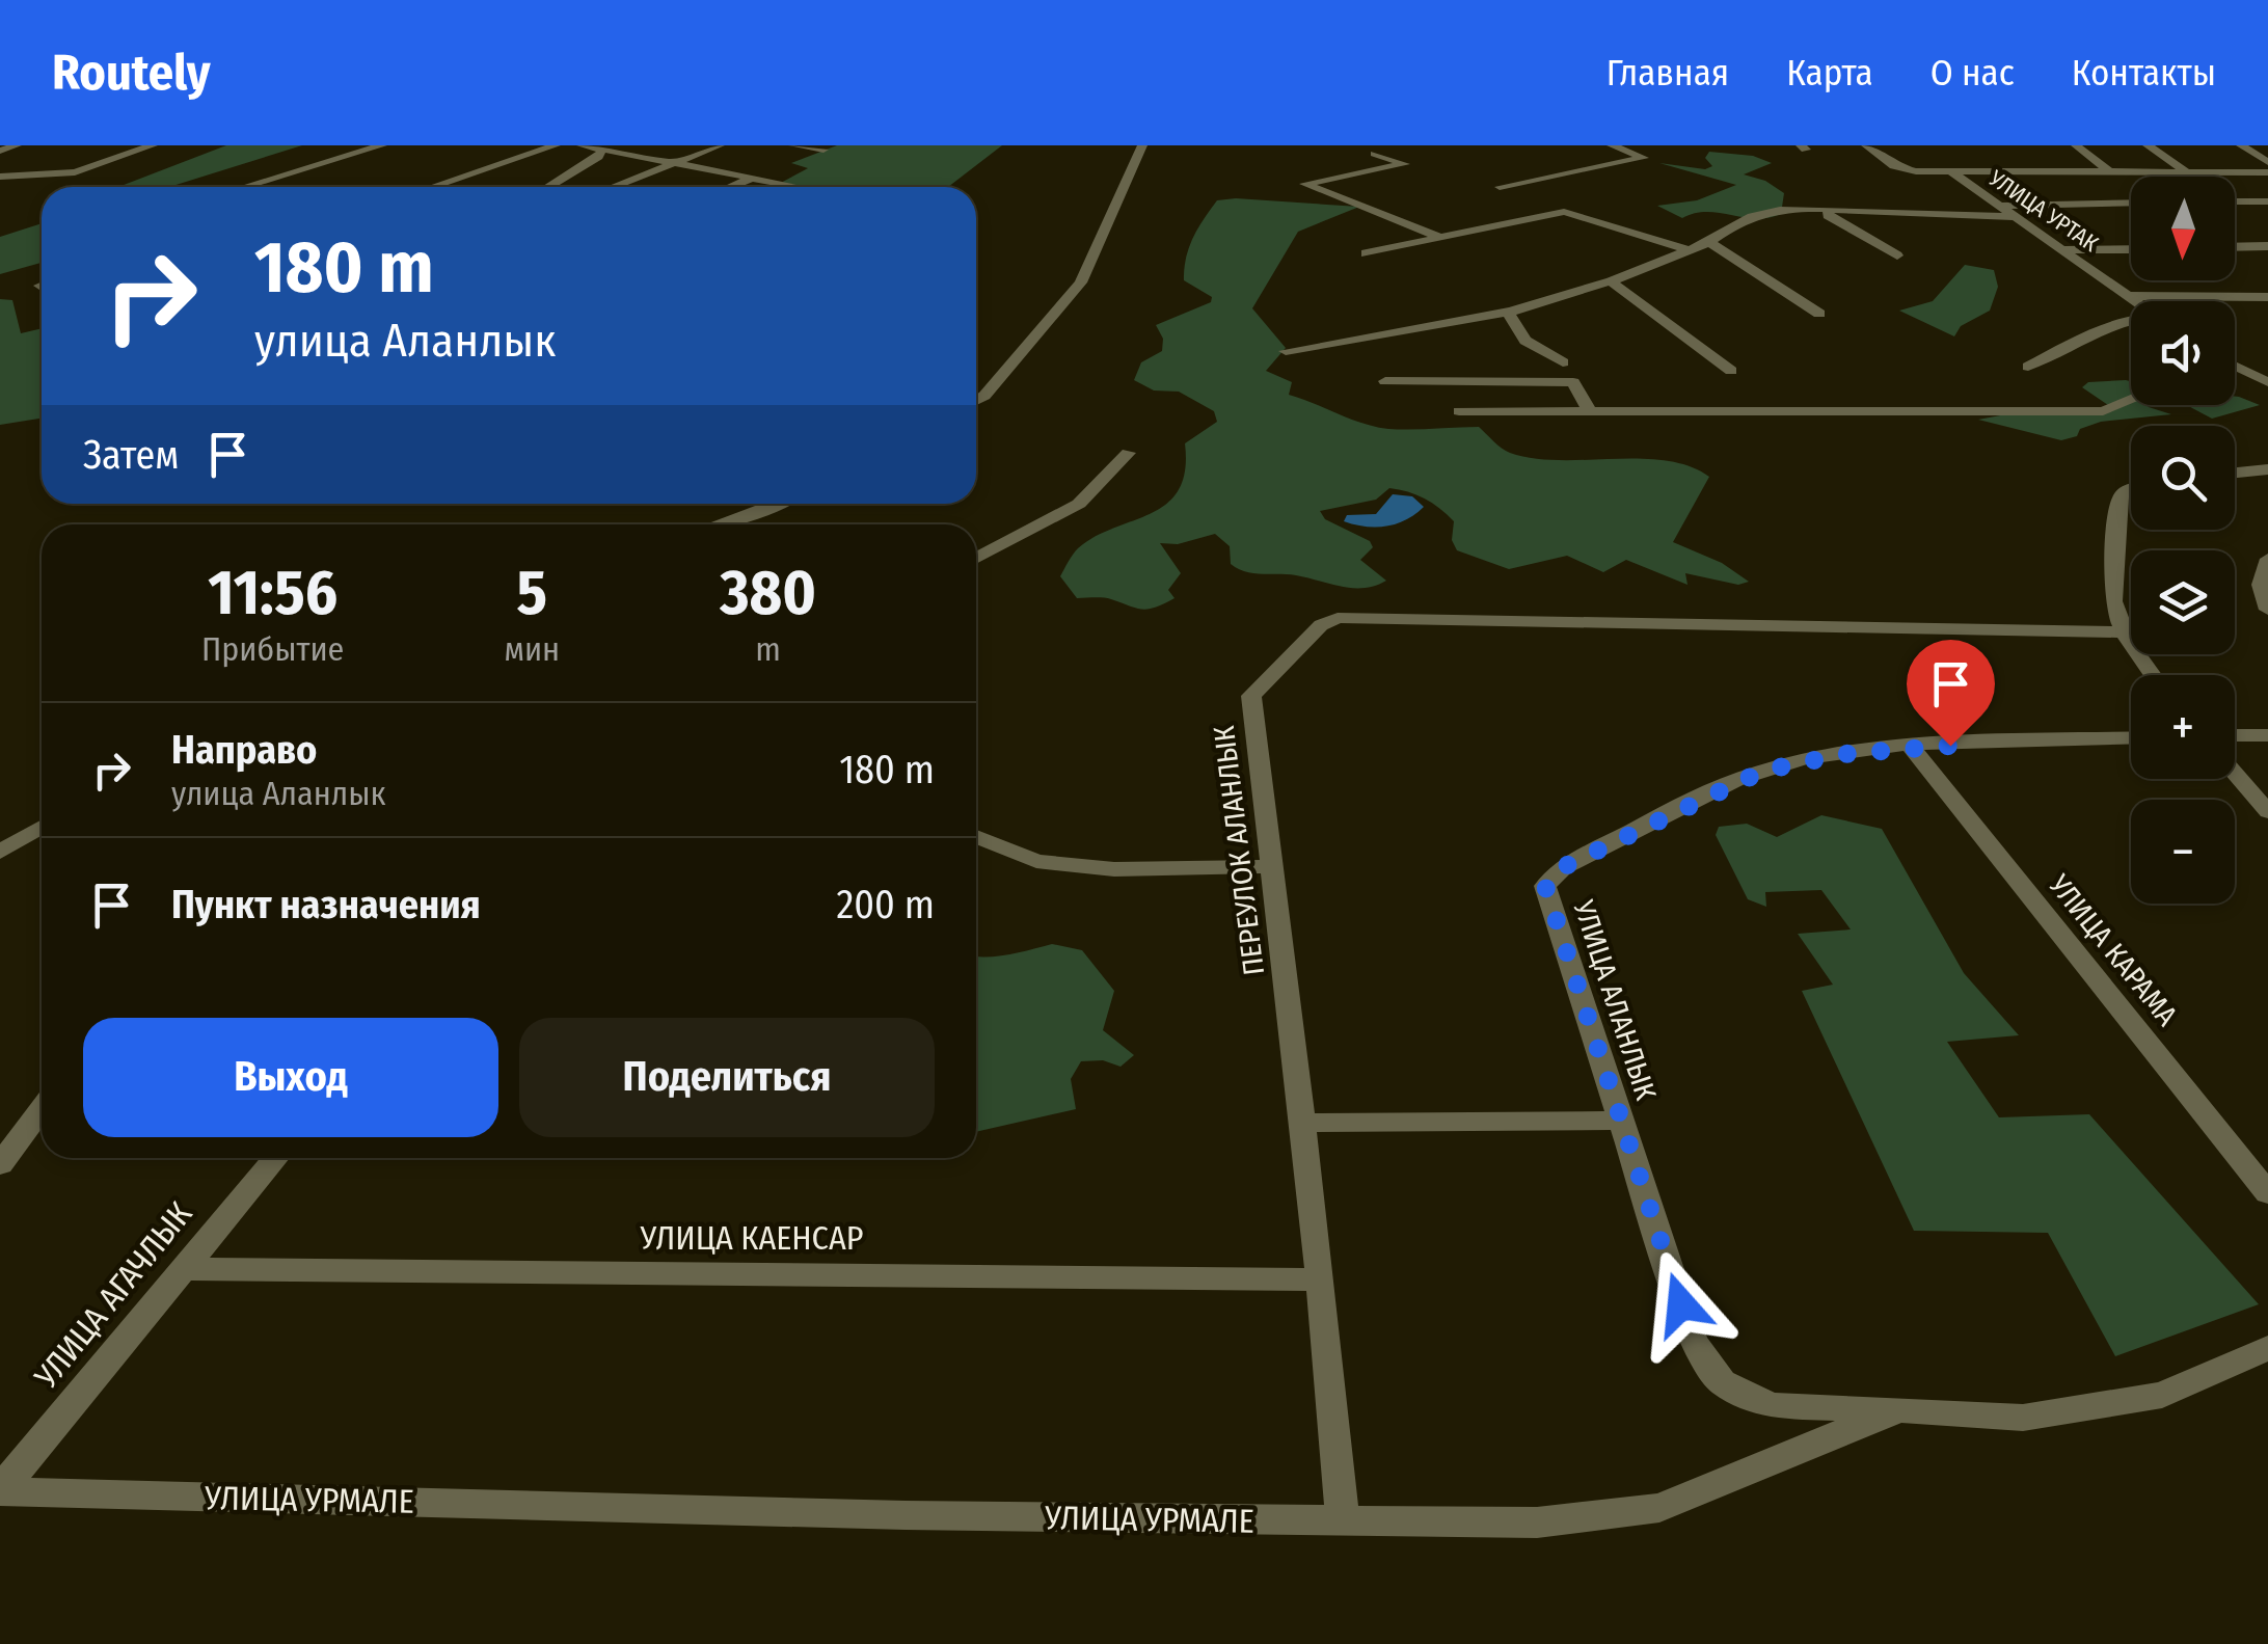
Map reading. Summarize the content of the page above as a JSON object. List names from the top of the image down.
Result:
{
  "streets": {
    "street": [
      "УЛИЦА УРТАК",
      "ПЕРЕУЛОК АЛАНЛЫК",
      "УЛИЦА КАРАМА",
      "УЛИЦА АЛАНЛЫК",
      "УЛИЦА КАЕНСАР",
      "УЛИЦА АГАЧЛЫК",
      "УЛИЦА УРМАЛЕ"
    ]
  },
  "crossings": [
    ["ПЕРЕУЛОК АЛАНЛЫК", "УЛИЦА КАЕНСАР"],
    ["ПЕРЕУЛОК АЛАНЛЫК", "УЛИЦА УРМАЛЕ"],
    ["УЛИЦА КАРАМА", "УЛИЦА АЛАНЛЫК"],
    ["УЛИЦА АЛАНЛЫК", "УЛИЦА УРМАЛЕ"],
    ["УЛИЦА КАЕНСАР", "УЛИЦА АГАЧЛЫК"],
    ["УЛИЦА АГАЧЛЫК", "УЛИЦА УРМАЛЕ"]
  ],
  "north": "bottom",
  "page": {
    "header": "Routely",
    "nav": [
      "Главная",
      "Карта",
      "О нас",
      "Контакты"
    ],
    "map_buttons": ["+", "−"],
    "turn": ["180 m", "улица Аланлык"],
    "then": "Затем",
    "eta": [
      "11:56",
      "Прибытие",
      "5",
      "мин",
      "380",
      "m"
    ],
    "list": [
      {
        "name": "Направо",
        "note": "улица Аланлык",
        "value": "180 m"
      },
      {
        "name": "Пункт назначения",
        "value": "200 m"
      }
    ],
    "buttons": ["Выход", "Поделиться"]
  }
}
